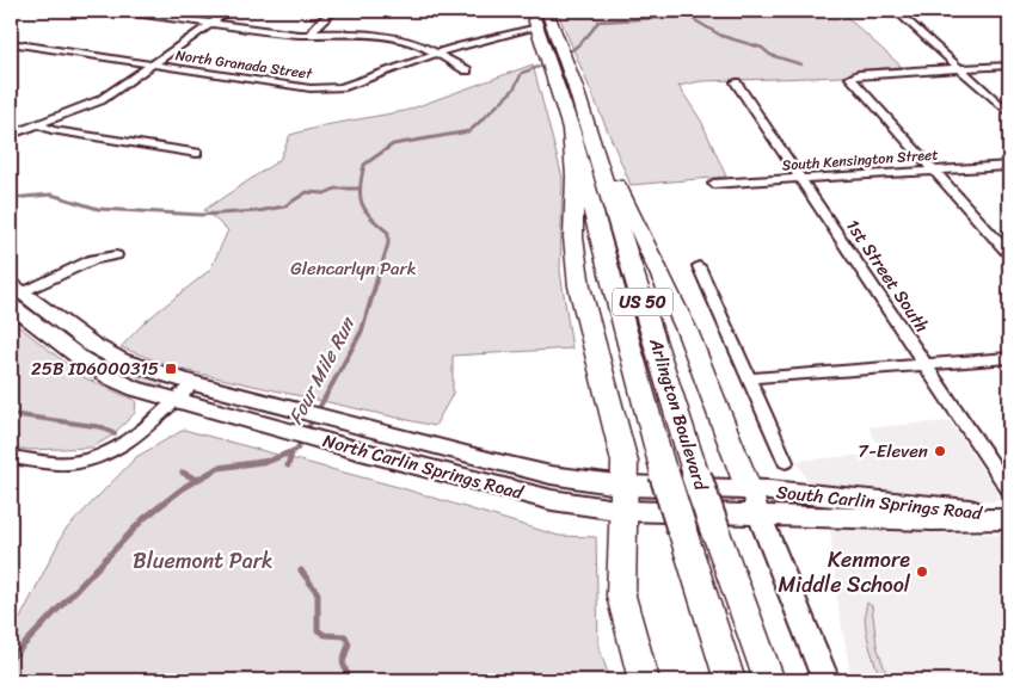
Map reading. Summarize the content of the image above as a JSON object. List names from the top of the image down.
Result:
{
  "streets": {
    "highway": ["US 50", "Arlington Boulevard"],
    "main road": ["North Carlin Springs Road", "South Carlin Springs Road"],
    "street": ["North Granada Street", "South Kensington Street", "1st Street South"]
  },
  "crossings": [
    ["North Granada Street", "Arlington Boulevard"],
    ["South Kensington Street", "1st Street South"],
    ["North Carlin Springs Road", "South Carlin Springs Road"]
  ],
  "water": ["Four Mile Run"],
  "parks": ["Glencarlyn Park", "Bluemont Park"],
  "places": {
    "transit": ["25B ID6000315"],
    "other": ["7-Eleven", "Kenmore Middle School"]
  }
}
